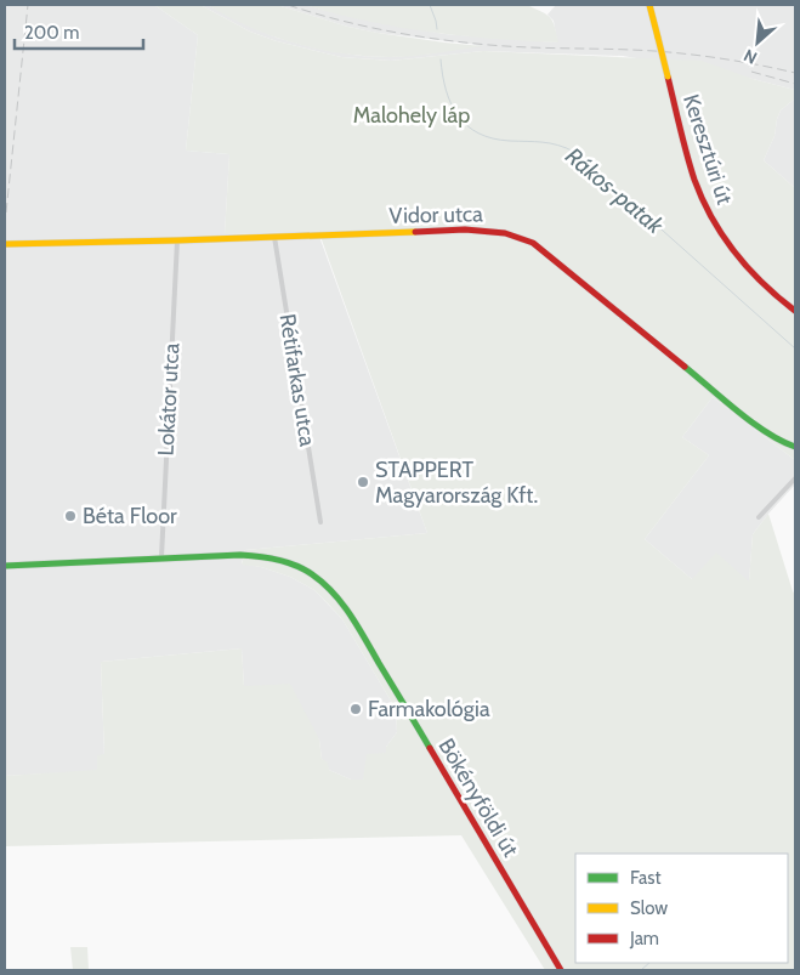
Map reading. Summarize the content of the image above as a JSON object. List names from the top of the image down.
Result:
{
  "streets": {
    "street": [
      "Keresztúri út",
      "Vidor utca",
      "Rétifarkas utca",
      "Lokátor utca",
      "Bökényföldi út"
    ]
  },
  "crossings": [
    ["Vidor utca", "Rétifarkas utca"],
    ["Vidor utca", "Lokátor utca"],
    ["Lokátor utca", "Bökényföldi út"]
  ],
  "water": ["Rákos-patak"],
  "parks": ["Malohely láp"],
  "places": ["STAPPERT Magyarország Kft.", "Béta Floor", "Farmakológia"],
  "legend": ["Fast", "Slow", "Jam"],
  "scale_bar": "200 m",
  "north": "bottom left"
}
